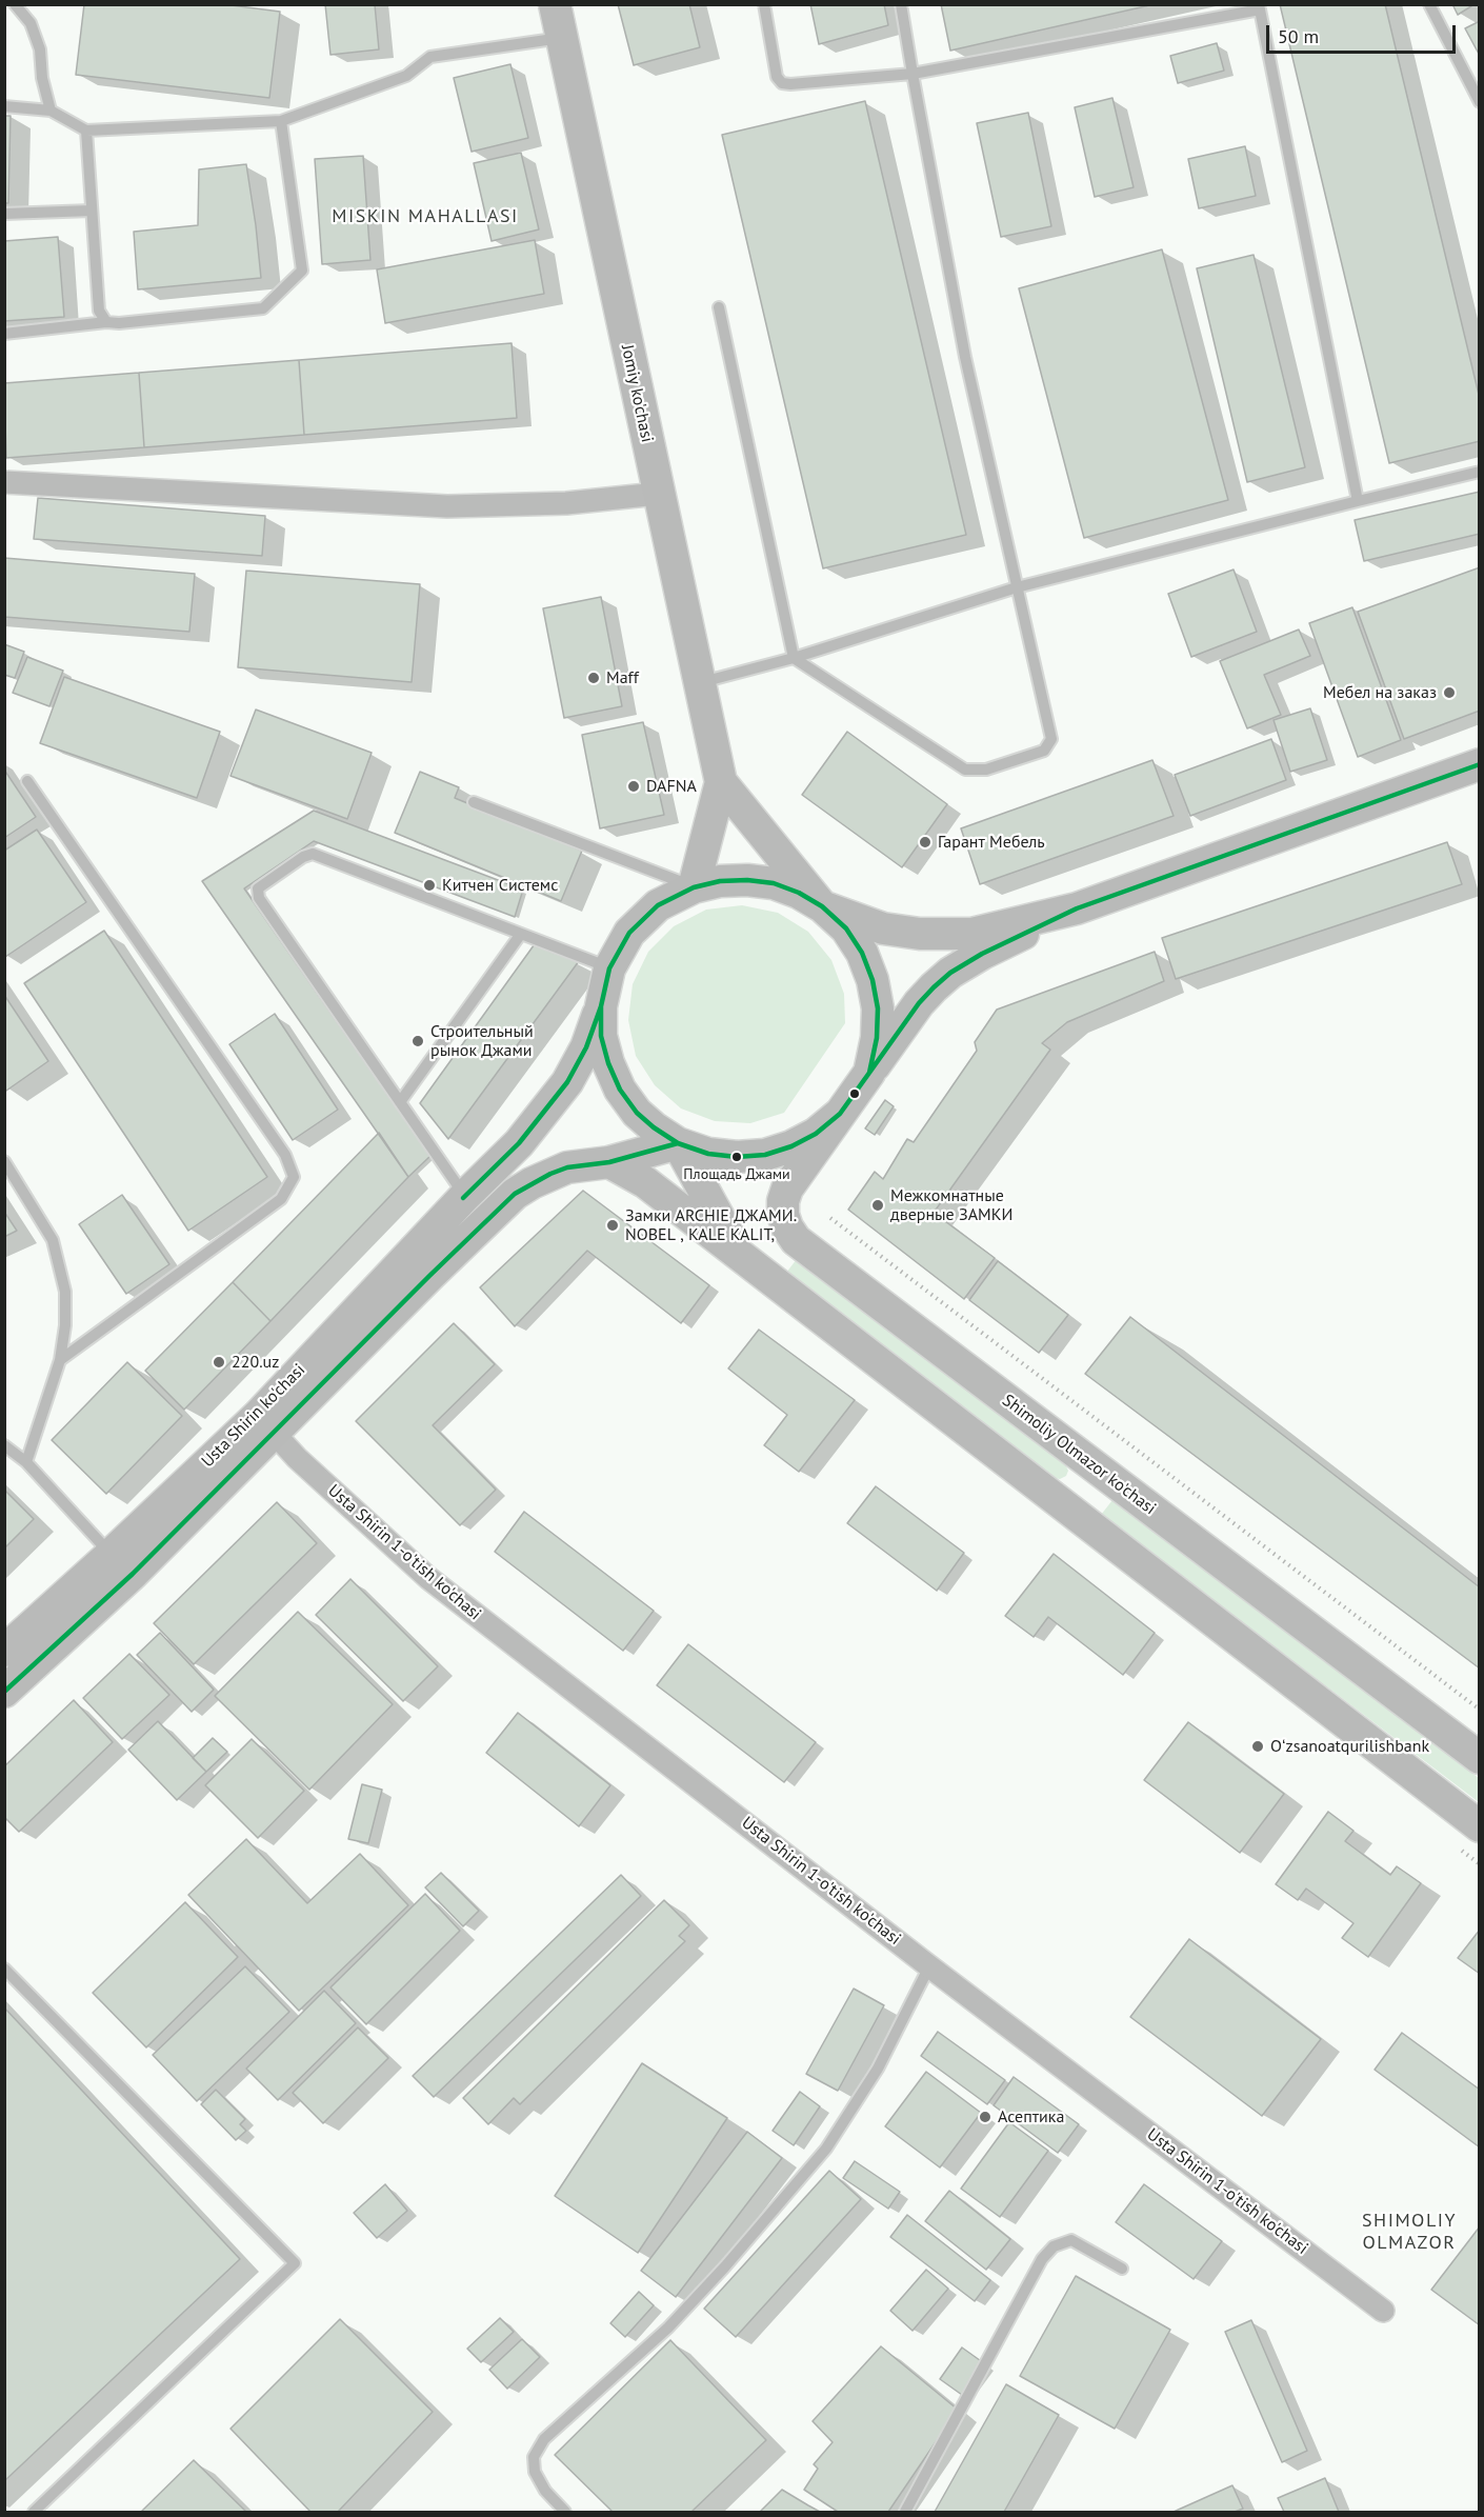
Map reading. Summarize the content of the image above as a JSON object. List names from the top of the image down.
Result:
{
  "streets": {
    "main road": ["Jomiy ko'chasi", "Usta Shirin ko'chasi", "Shimoliy Olmazor ko'chasi"],
    "street": ["Usta Shirin 1-o'tish ko'chasi"]
  },
  "crossings": [
    ["Usta Shirin ko'chasi", "Usta Shirin 1-o'tish ko'chasi"]
  ],
  "districts": ["MISKIN MAHALLASI", "SHIMOLIY OLMAZOR"],
  "places": [
    "Maff",
    "Мебел на заказ",
    "DAFNA",
    "Гарант Мебель",
    "Китчен Системс",
    "Строительный рынок Джами",
    "Площадь Джами",
    "Межкомнатные дверные ЗАМКИ",
    "Замки ARCHIE ДЖАМИ. NOBEL , KALE KALIT,",
    "220.uz",
    "Oʻzsanoatqurilishbank",
    "Асептика"
  ],
  "scale_bar": "50 m"
}
